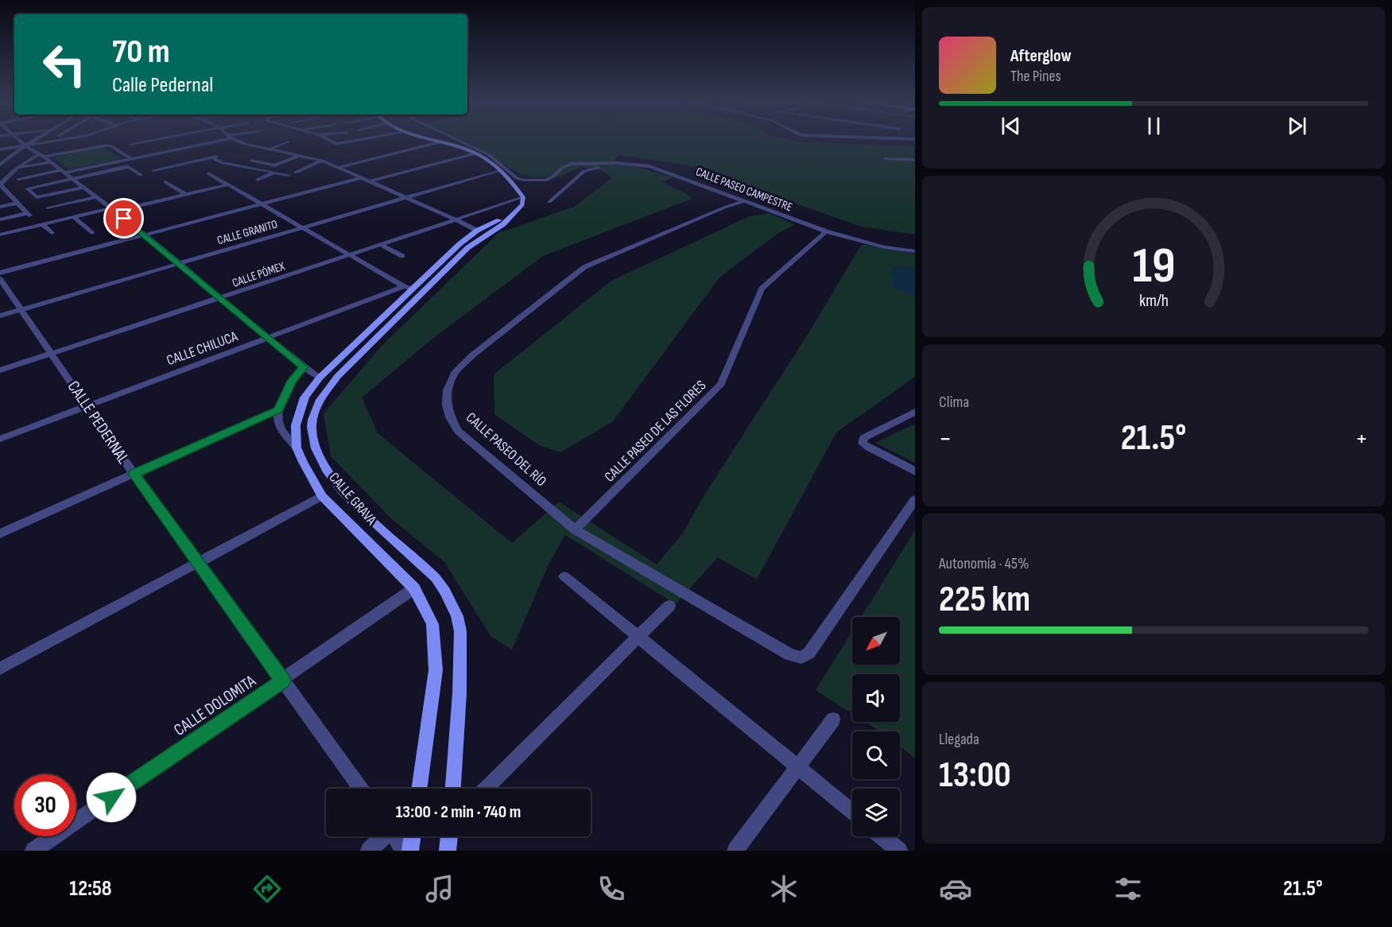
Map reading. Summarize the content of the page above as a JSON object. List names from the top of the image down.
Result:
{
  "streets": {
    "main road": ["CALLE GRAVA"],
    "street": [
      "CALLE PASEO CAMPESTRE",
      "CALLE GRANITO",
      "CALLE PÓMEX",
      "CALLE CHILUCA",
      "CALLE PEDERNAL",
      "CALLE PASEO DE LAS FLORES",
      "CALLE PASEO DEL RÍO",
      "CALLE DOLOMITA"
    ]
  },
  "crossings": [
    ["CALLE PASEO CAMPESTRE", "CALLE PASEO DE LAS FLORES"],
    ["CALLE PASEO CAMPESTRE", "CALLE PASEO DEL RÍO"],
    ["CALLE GRANITO", "CALLE PEDERNAL"],
    ["CALLE PÓMEX", "CALLE PEDERNAL"],
    ["CALLE PÓMEX", "CALLE GRAVA"],
    ["CALLE CHILUCA", "CALLE PEDERNAL"],
    ["CALLE CHILUCA", "CALLE GRAVA"],
    ["CALLE PEDERNAL", "CALLE DOLOMITA"],
    ["CALLE PASEO DE LAS FLORES", "CALLE PASEO DEL RÍO"],
    ["CALLE GRAVA", "CALLE DOLOMITA"]
  ],
  "north": "bottom left",
  "page": {
    "turn": ["70 m", "Calle Pedernal"],
    "song": ["Afterglow", "The Pines"],
    "tile": [
      "Clima",
      ["Autonomía · 45%", "225 km"],
      ["Llegada", "13:00"]
    ],
    "heat": ["−", "21.5°", "+"],
    "limit": "30",
    "trip": "13:00 · 2 min · 740 m",
    "tabs": ["12:58", "21.5°"],
    "gauge": ["19", "km/h"]
  }
}
